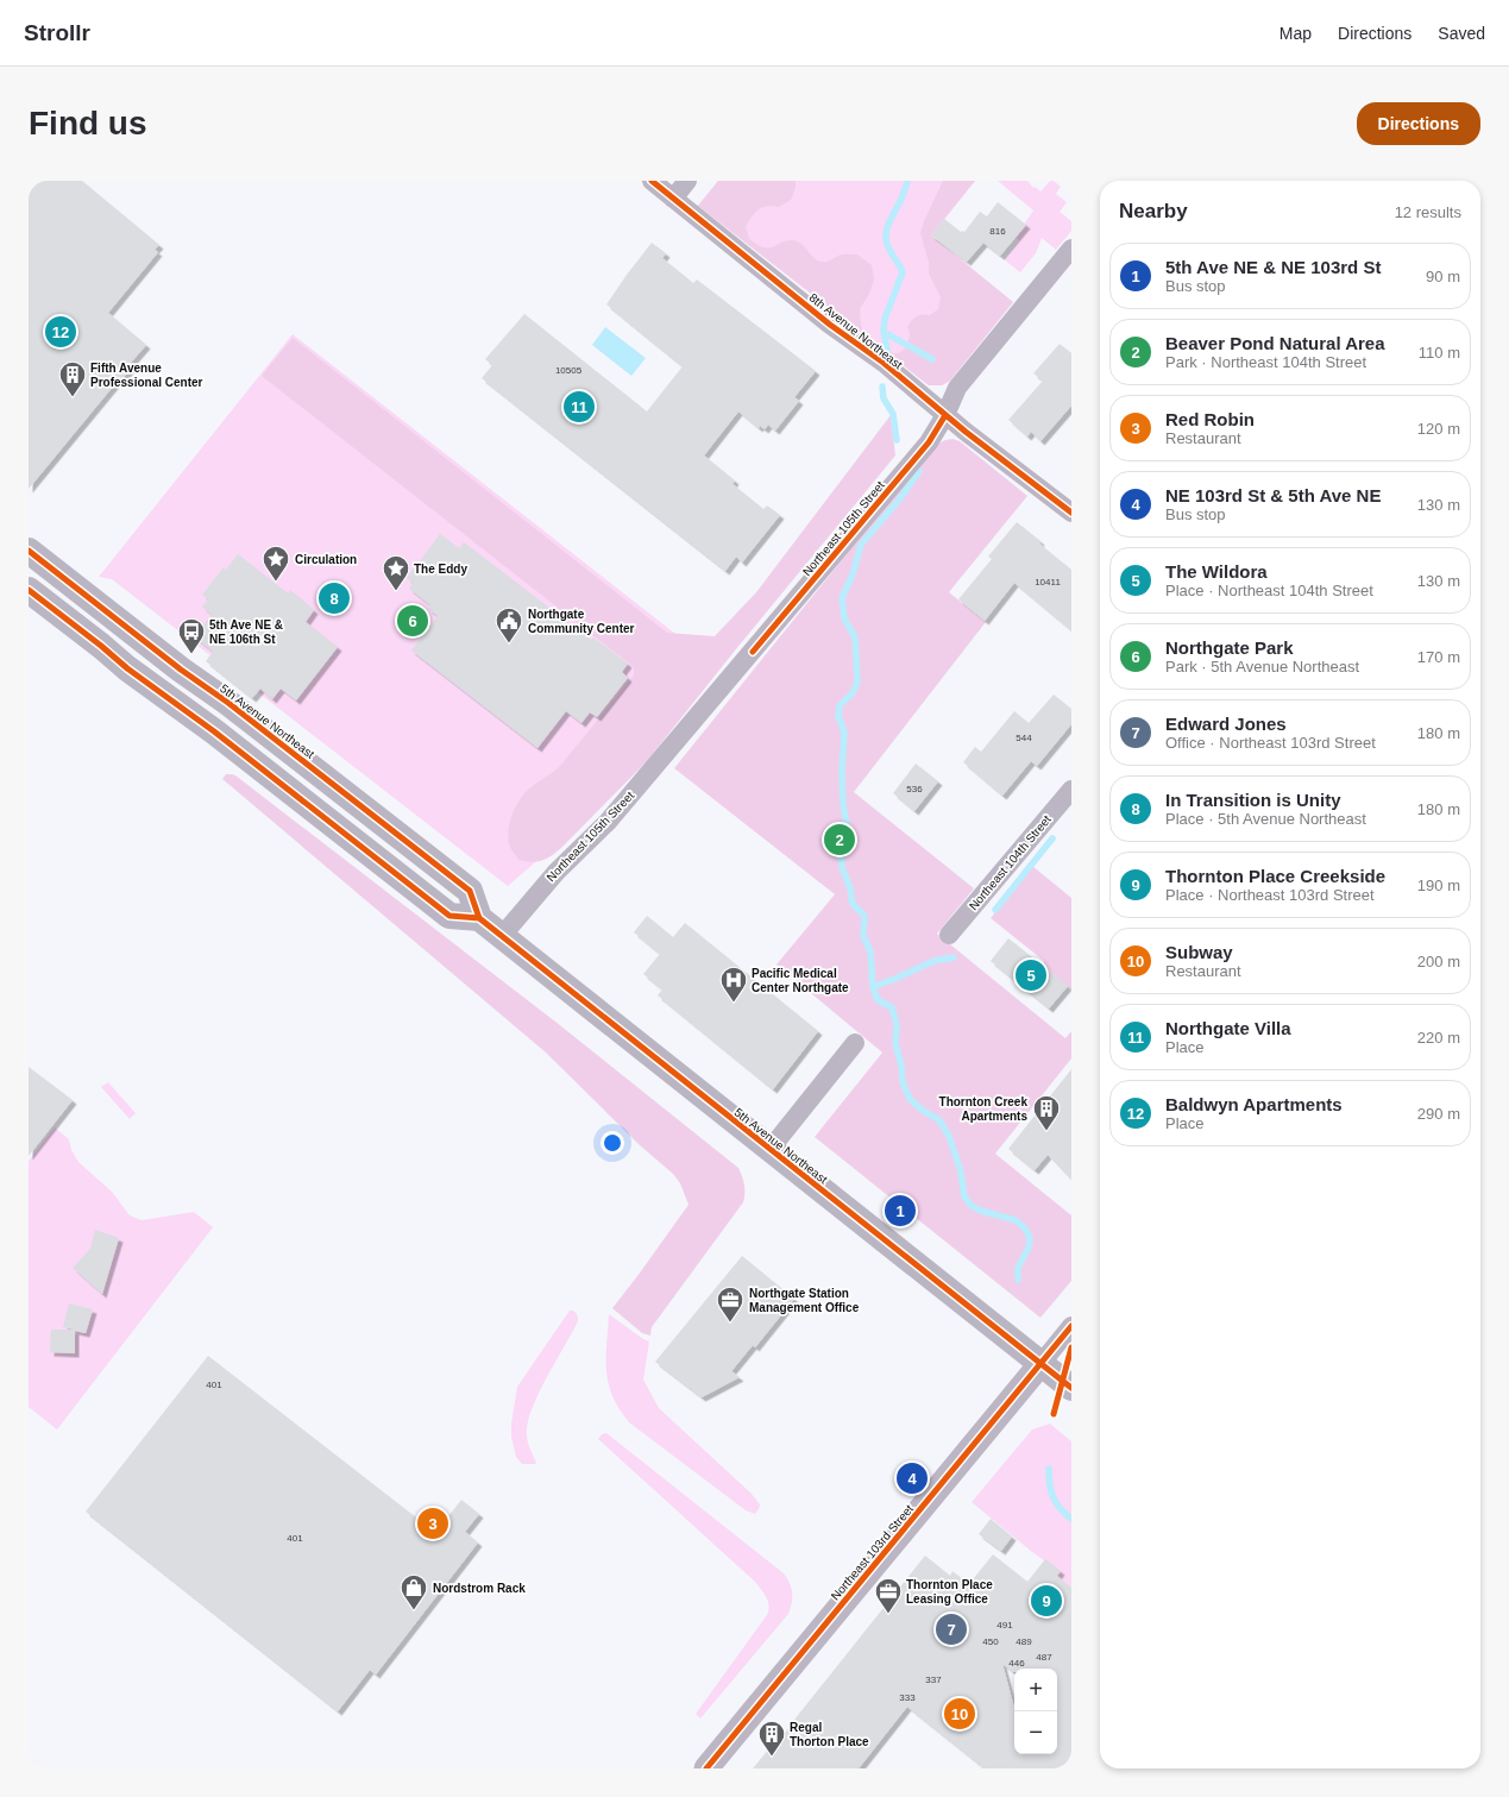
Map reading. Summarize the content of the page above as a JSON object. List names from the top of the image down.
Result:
{
  "streets": {
    "main road": ["5th Avenue Northeast"],
    "street": [
      "8th Avenue Northeast",
      "Northeast 105th Street",
      "Northeast 104th Street",
      "Northeast 103rd Street"
    ]
  },
  "crossings": [
    ["8th Avenue Northeast", "Northeast 105th Street"],
    ["Northeast 105th Street", "5th Avenue Northeast"],
    ["5th Avenue Northeast", "Northeast 103rd Street"]
  ],
  "places": {
    "building": ["Fifth Avenue Professional Center", "Thornton Creek Apartments", "Regal Thorton Place"],
    "place": ["Circulation", "The Eddy"],
    "public building": ["Northgate Community Center"],
    "bus stop": ["5th Ave NE & NE 106th St"],
    "hospital": ["Pacific Medical Center Northgate"],
    "office": ["Northgate Station Management Office", "Thornton Place Leasing Office"],
    "shop": ["Nordstrom Rack"]
  },
  "house_numbers": [
    "816",
    "10505",
    "10411",
    "544",
    "536",
    "401",
    "401",
    "491",
    "450",
    "489",
    "487",
    "446",
    "337",
    "333"
  ],
  "page": {
    "header": "Strollr",
    "nav": ["Map", "Directions", "Saved"],
    "buttons": "Directions",
    "title": "Find us",
    "heading": ["Nearby", "12 results"],
    "list": [
      {
        "mark": "1",
        "name": "5th Ave NE & NE 103rd St",
        "note": "Bus stop",
        "value": "90 m"
      },
      {
        "mark": "2",
        "name": "Beaver Pond Natural Area",
        "note": "Park · Northeast 104th Street",
        "value": "110 m"
      },
      {
        "mark": "3",
        "name": "Red Robin",
        "note": "Restaurant",
        "value": "120 m"
      },
      {
        "mark": "4",
        "name": "NE 103rd St & 5th Ave NE",
        "note": "Bus stop",
        "value": "130 m"
      },
      {
        "mark": "5",
        "name": "The Wildora",
        "note": "Place · Northeast 104th Street",
        "value": "130 m"
      },
      {
        "mark": "6",
        "name": "Northgate Park",
        "note": "Park · 5th Avenue Northeast",
        "value": "170 m"
      },
      {
        "mark": "7",
        "name": "Edward Jones",
        "note": "Office · Northeast 103rd Street",
        "value": "180 m"
      },
      {
        "mark": "8",
        "name": "In Transition is Unity",
        "note": "Place · 5th Avenue Northeast",
        "value": "180 m"
      },
      {
        "mark": "9",
        "name": "Thornton Place Creekside",
        "note": "Place · Northeast 103rd Street",
        "value": "190 m"
      },
      {
        "mark": "10",
        "name": "Subway",
        "note": "Restaurant",
        "value": "200 m"
      },
      {
        "mark": "11",
        "name": "Northgate Villa",
        "note": "Place",
        "value": "220 m"
      },
      {
        "mark": "12",
        "name": "Baldwyn Apartments",
        "note": "Place",
        "value": "290 m"
      }
    ],
    "pins": [
      "12",
      "11",
      "8",
      "6",
      "2",
      "5",
      "1",
      "4",
      "3",
      "9",
      "7",
      "10"
    ],
    "map_buttons": ["+", "−"]
  }
}
